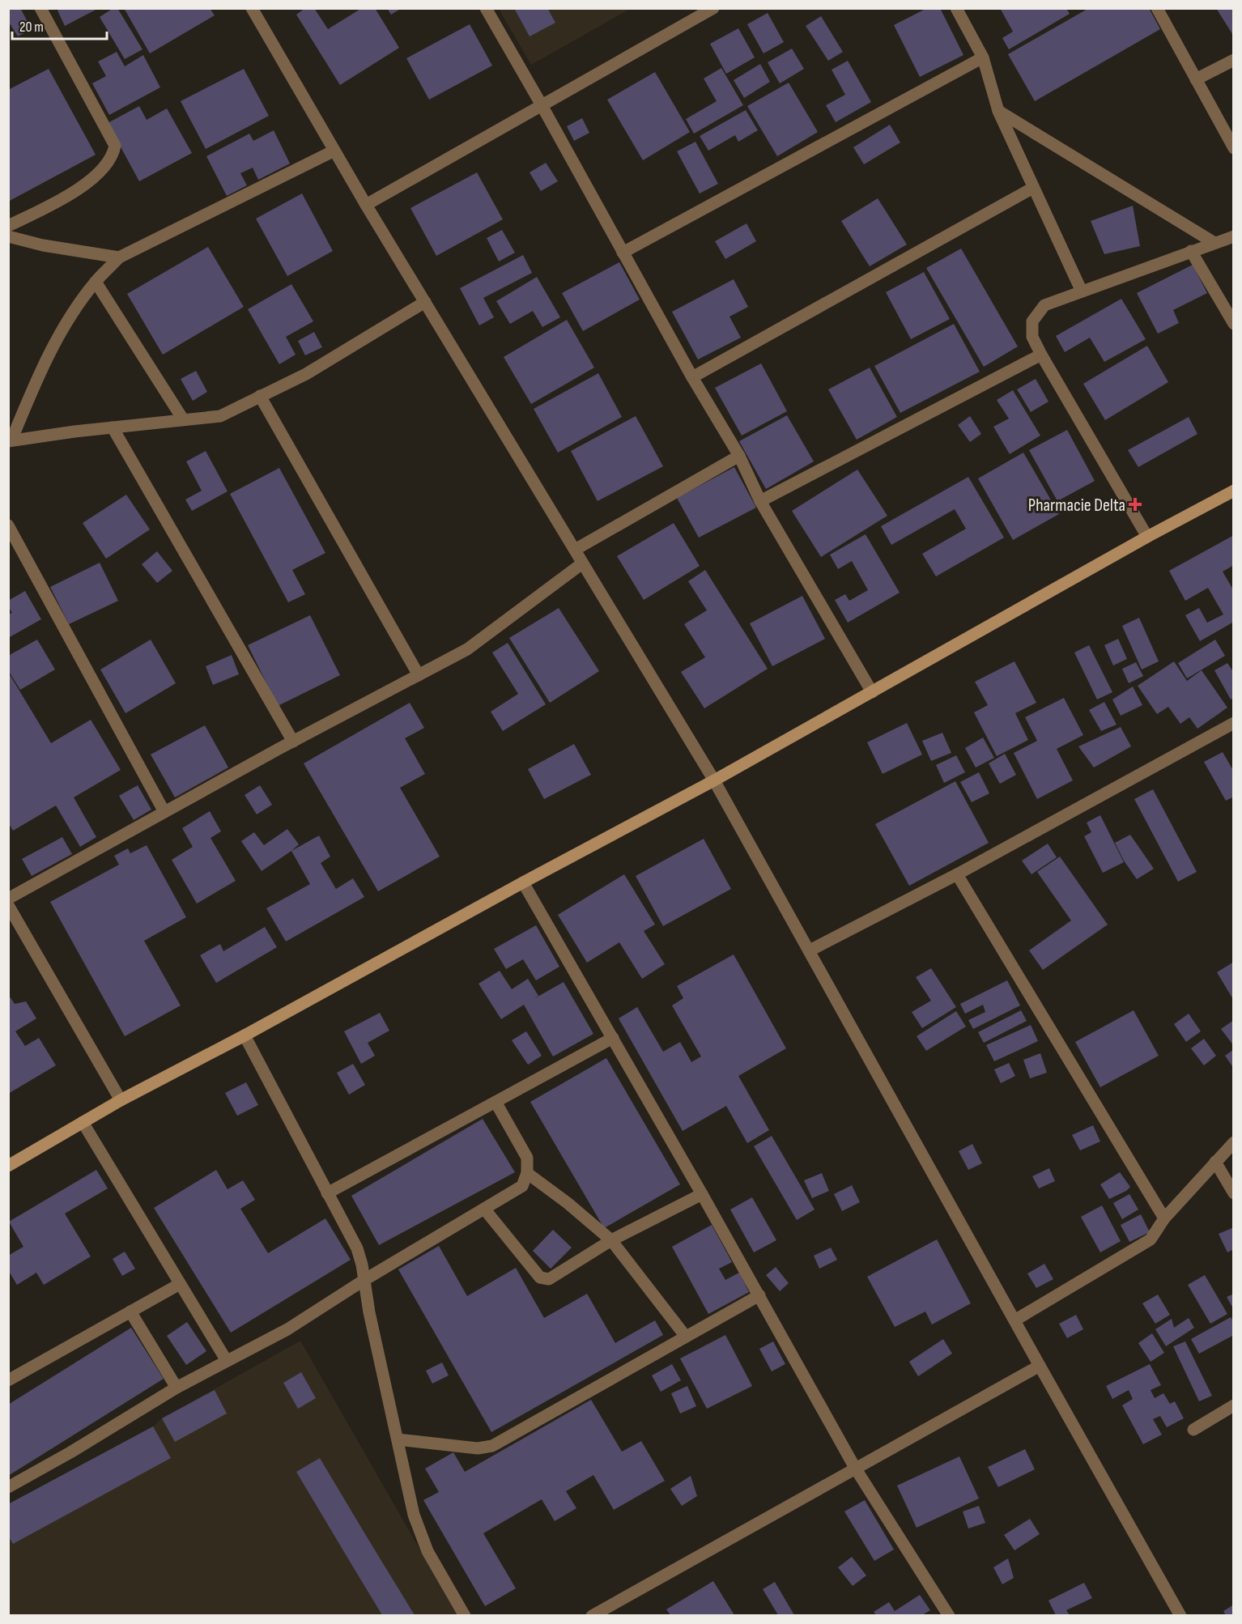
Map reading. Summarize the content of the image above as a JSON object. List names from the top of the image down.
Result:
{
  "places": {
    "health": ["Pharmacie Delta"]
  },
  "scale_bar": "20 m"
}
